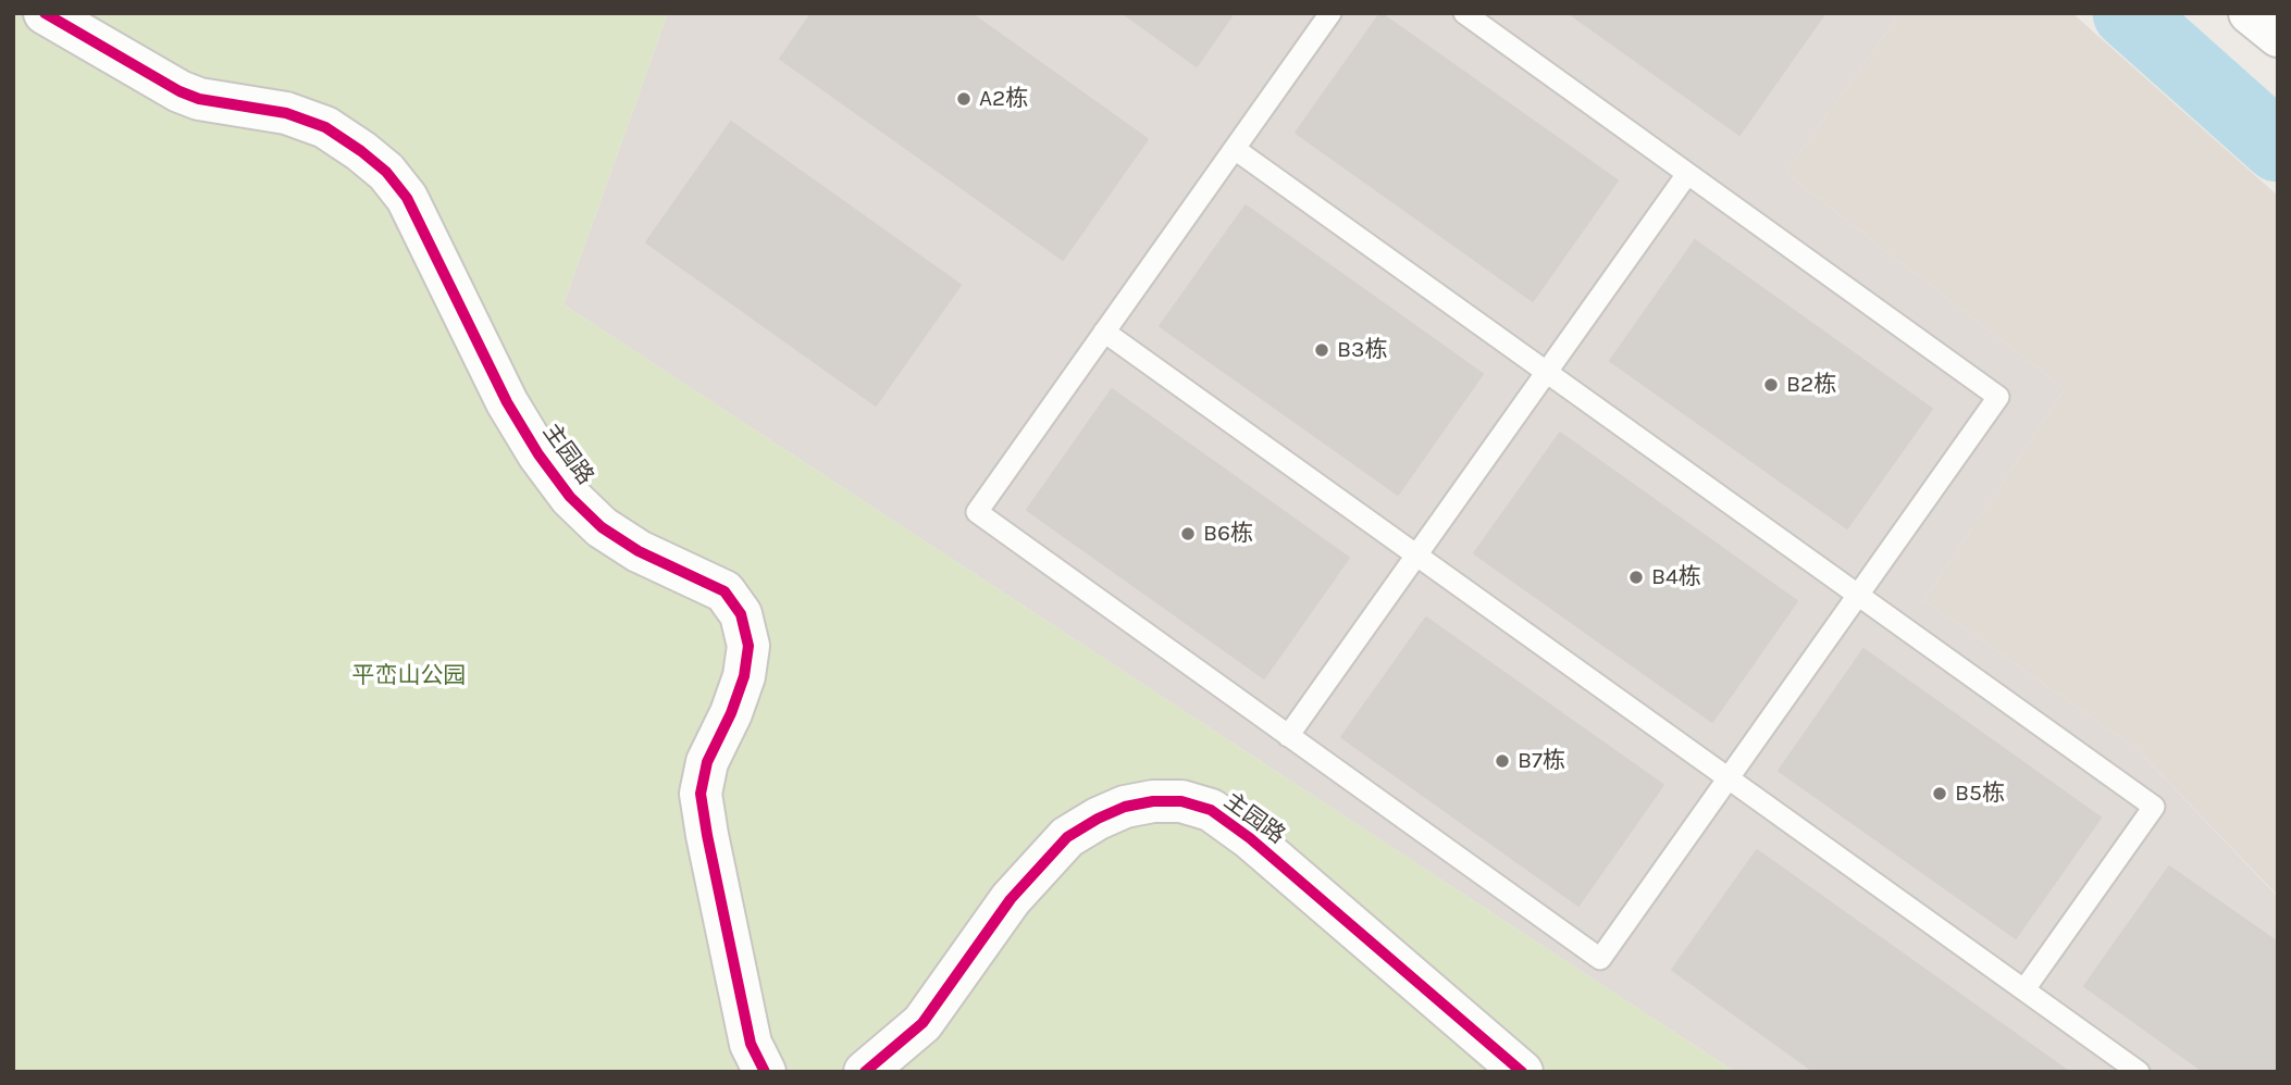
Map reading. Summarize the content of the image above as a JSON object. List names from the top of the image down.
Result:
{
  "streets": {
    "street": ["主园路"]
  },
  "parks": ["平峦山公园"],
  "places": [
    "A2栋",
    "B3栋",
    "B2栋",
    "B6栋",
    "B4栋",
    "B7栋",
    "B5栋"
  ]
}
